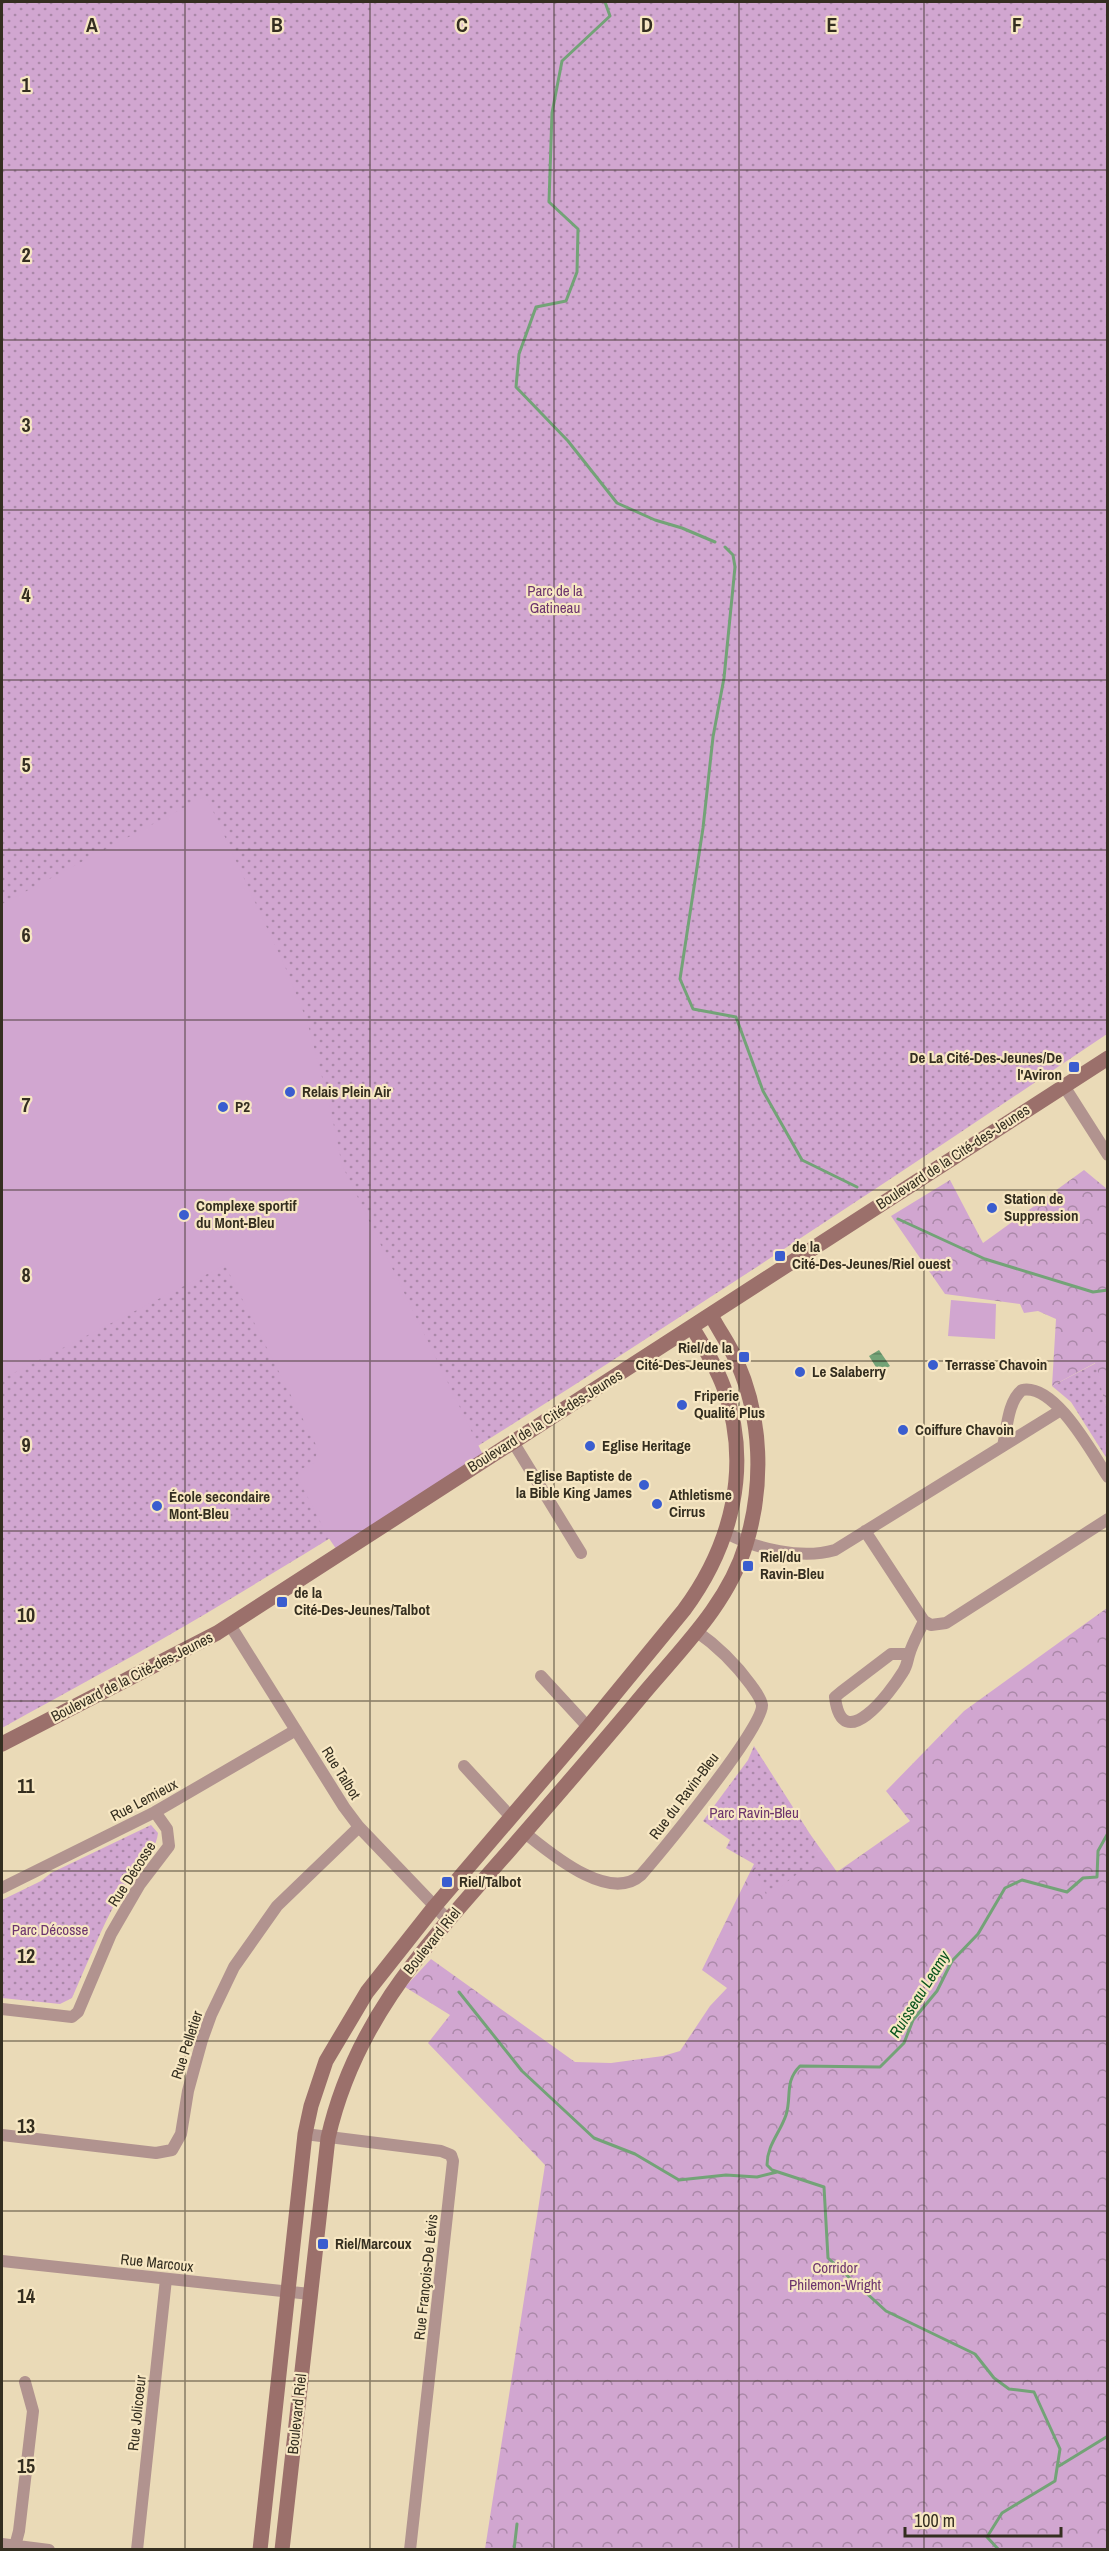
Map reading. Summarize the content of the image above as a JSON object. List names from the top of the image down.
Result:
{
  "streets": {
    "street": [
      "Boulevard de la Cité-des-Jeunes",
      "Rue Talbot",
      "Rue du Ravin-Bleu",
      "Rue Lemieux",
      "Rue Décosse",
      "Boulevard Riel",
      "Rue Pelletier",
      "Rue Marcoux",
      "Rue François-De Lévis",
      "Rue Jolicoeur"
    ]
  },
  "crossings": [
    ["Boulevard de la Cité-des-Jeunes", "Rue Talbot"],
    ["Boulevard de la Cité-des-Jeunes", "Boulevard Riel"],
    ["Rue Talbot", "Rue Lemieux"],
    ["Rue Talbot", "Boulevard Riel"],
    ["Rue Talbot", "Rue Pelletier"],
    ["Rue du Ravin-Bleu", "Boulevard Riel"],
    ["Rue Lemieux", "Rue Décosse"],
    ["Boulevard Riel", "Rue Marcoux"],
    ["Boulevard Riel", "Rue François-De Lévis"],
    ["Rue Marcoux", "Rue Jolicoeur"]
  ],
  "water": ["Ruisseau Leamy"],
  "parks": [
    "Parc de la Gatineau",
    "Parc Ravin-Bleu",
    "Parc Décosse",
    "Corridor Philemon-Wright"
  ],
  "places": {
    "transit": [
      "De La Cité-Des-Jeunes/De l'Aviron",
      "de la Cité-Des-Jeunes/Riel ouest",
      "Riel/de la Cité-Des-Jeunes",
      "Riel/du Ravin-Bleu",
      "de la Cité-Des-Jeunes/Talbot",
      "Riel/Talbot",
      "Riel/Marcoux"
    ],
    "other": [
      "Relais Plein Air",
      "P2",
      "Station de Suppression",
      "Complexe sportif du Mont-Bleu",
      "Terrasse Chavoin",
      "Le Salaberry",
      "Friperie Qualité Plus",
      "Coiffure Chavoin",
      "Eglise Heritage",
      "Eglise Baptiste de la Bible King James",
      "Athletisme Cirrus",
      "École secondaire Mont-Bleu"
    ]
  },
  "scale_bar": "100 m",
  "grid": {
    "columns": [
      "A",
      "B",
      "C",
      "D",
      "E",
      "F"
    ],
    "rows": [
      "1",
      "2",
      "3",
      "4",
      "5",
      "6",
      "7",
      "8",
      "9",
      "10",
      "11",
      "12",
      "13",
      "14",
      "15"
    ]
  }
}
